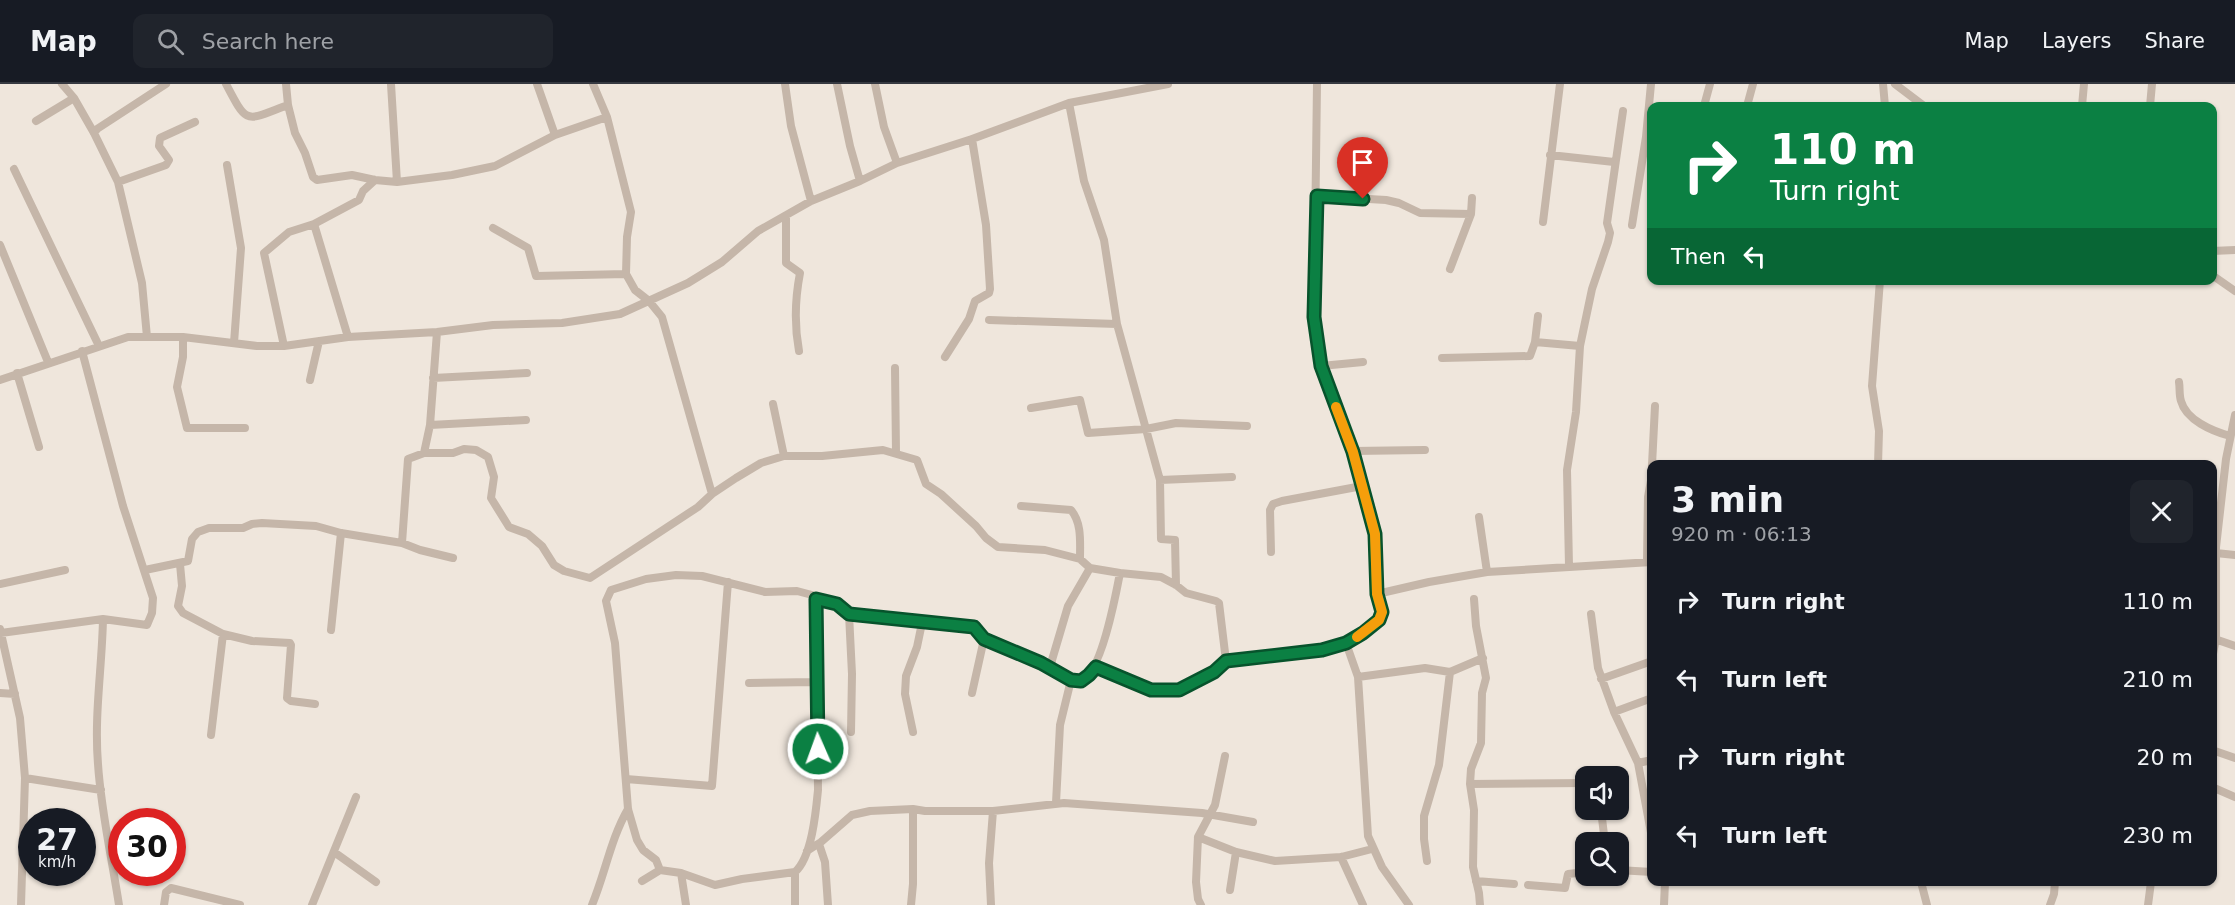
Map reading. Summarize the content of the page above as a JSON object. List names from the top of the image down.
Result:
{
  "page": {
    "header": "Map",
    "search": "Search here",
    "nav": ["Map", "Layers", "Share"],
    "turn": ["110 m", "Turn right"],
    "then": "Then",
    "heading": ["3 min", "920 m · 06:13"],
    "list": [
      {
        "name": "Turn right",
        "value": "110 m"
      },
      {
        "name": "Turn left",
        "value": "210 m"
      },
      {
        "name": "Turn right",
        "value": "20 m"
      },
      {
        "name": "Turn left",
        "value": "230 m"
      }
    ],
    "speed": "27 km/h",
    "limit": "30"
  }
}
